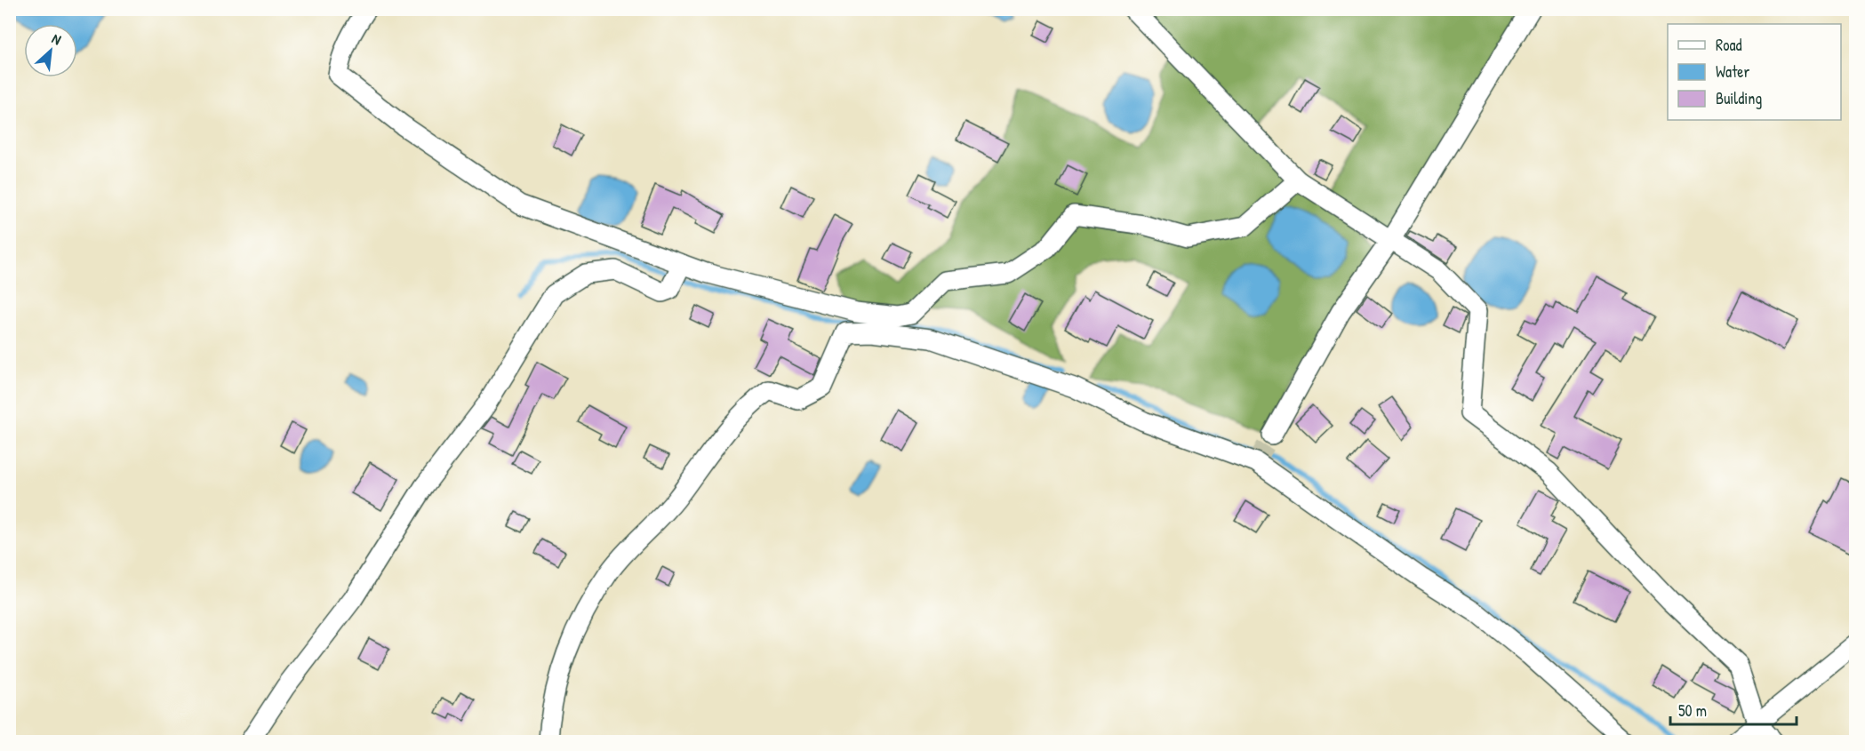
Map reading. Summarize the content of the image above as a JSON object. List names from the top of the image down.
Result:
{
  "legend": ["Road", "Water", "Building"],
  "scale_bar": "50 m",
  "north": "top right"
}
